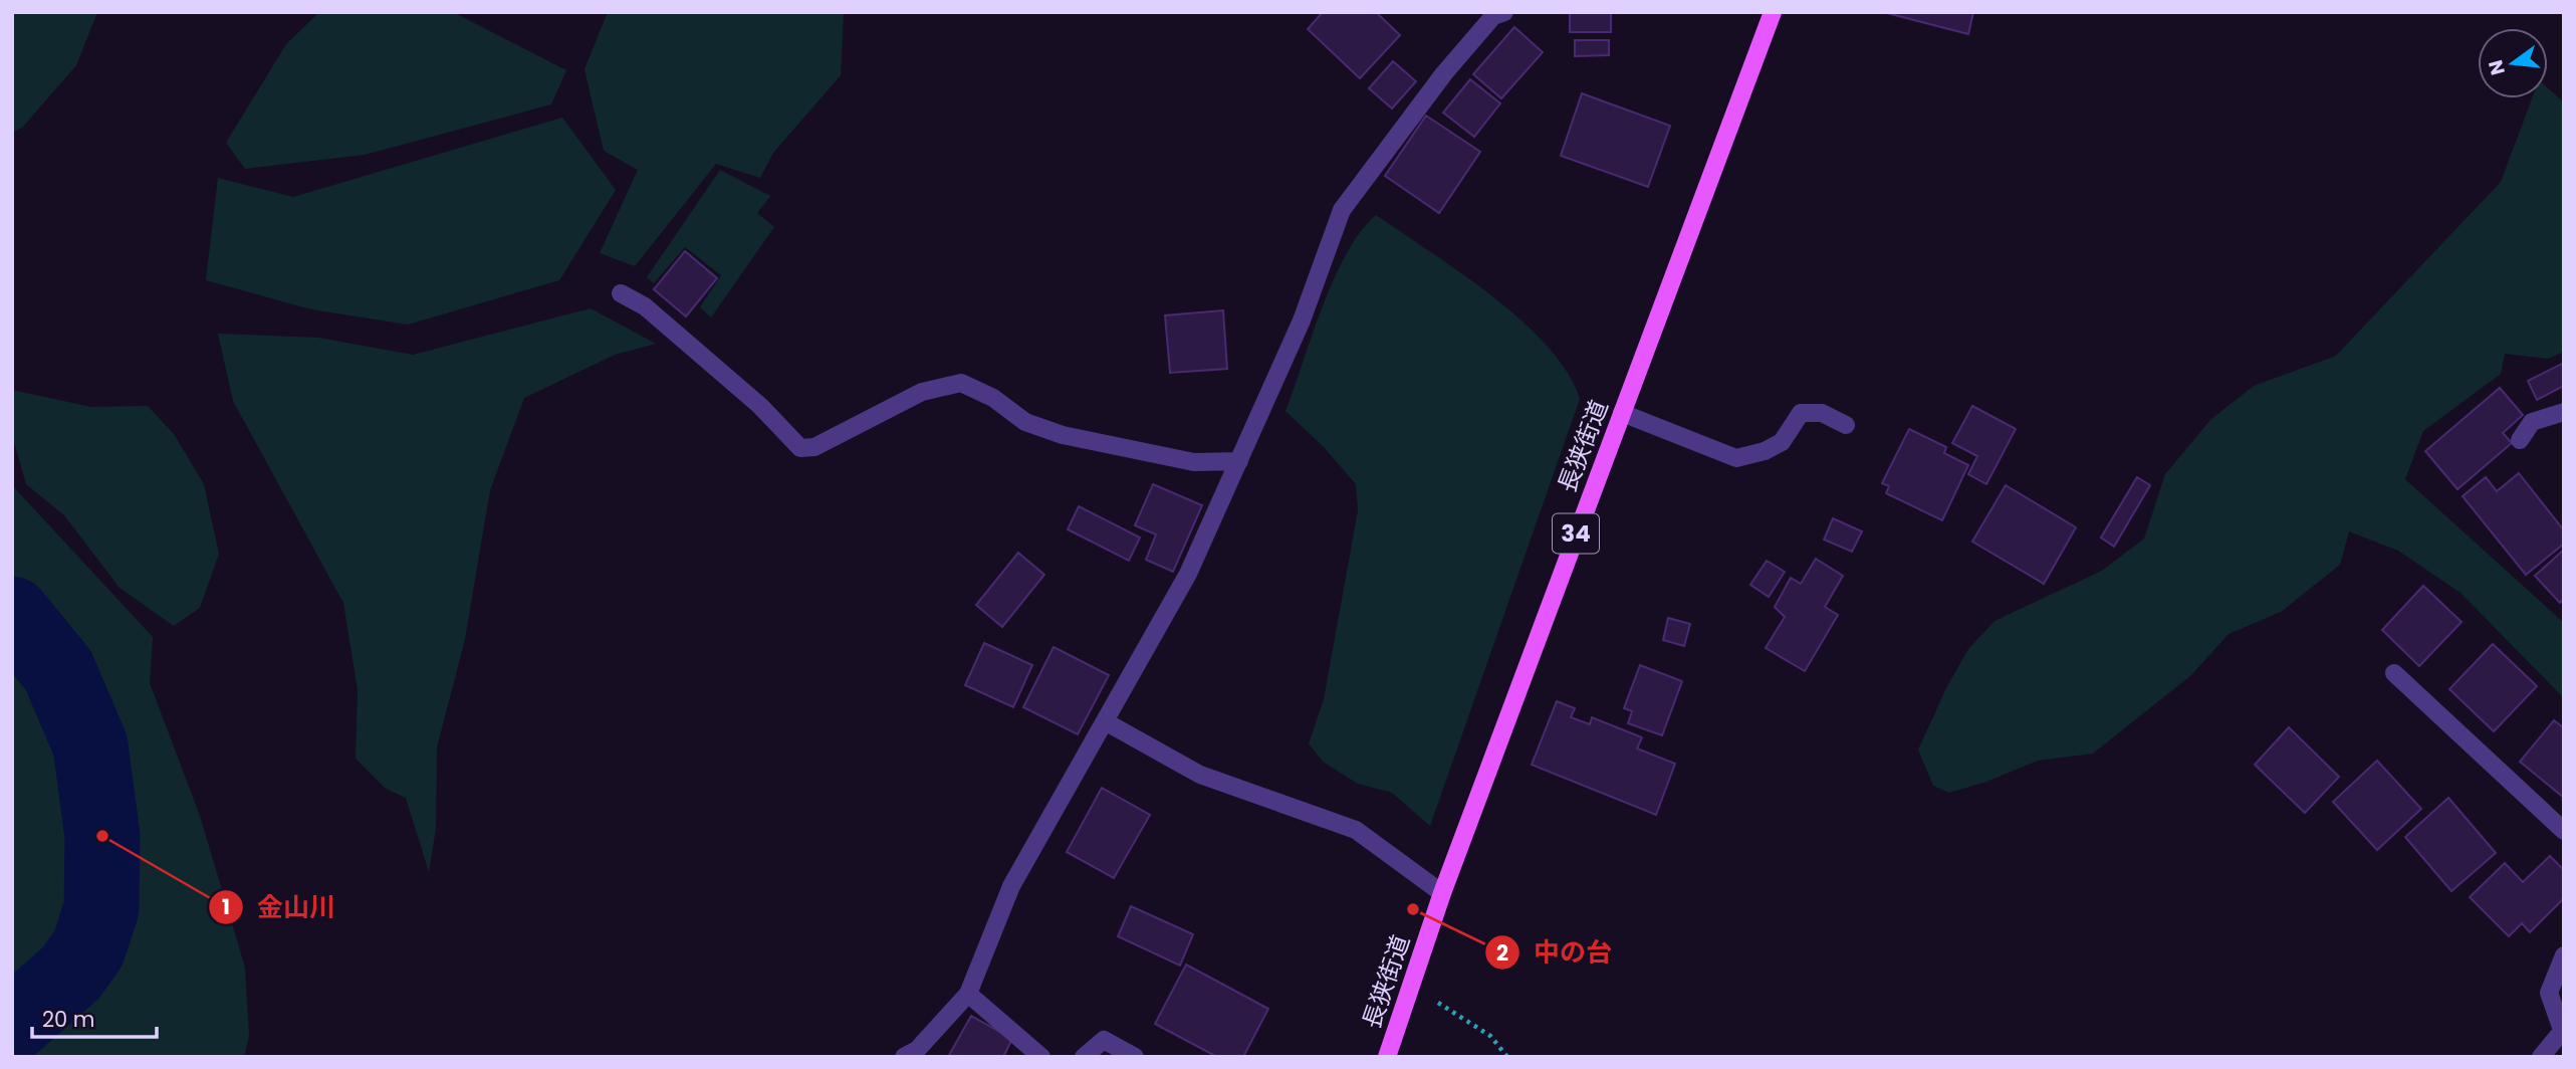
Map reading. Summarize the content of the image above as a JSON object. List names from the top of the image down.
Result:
{
  "streets": {
    "main road": ["長狭街道", "34"]
  },
  "places": ["金山川", "中の台"],
  "scale_bar": "20 m",
  "north": "left"
}
